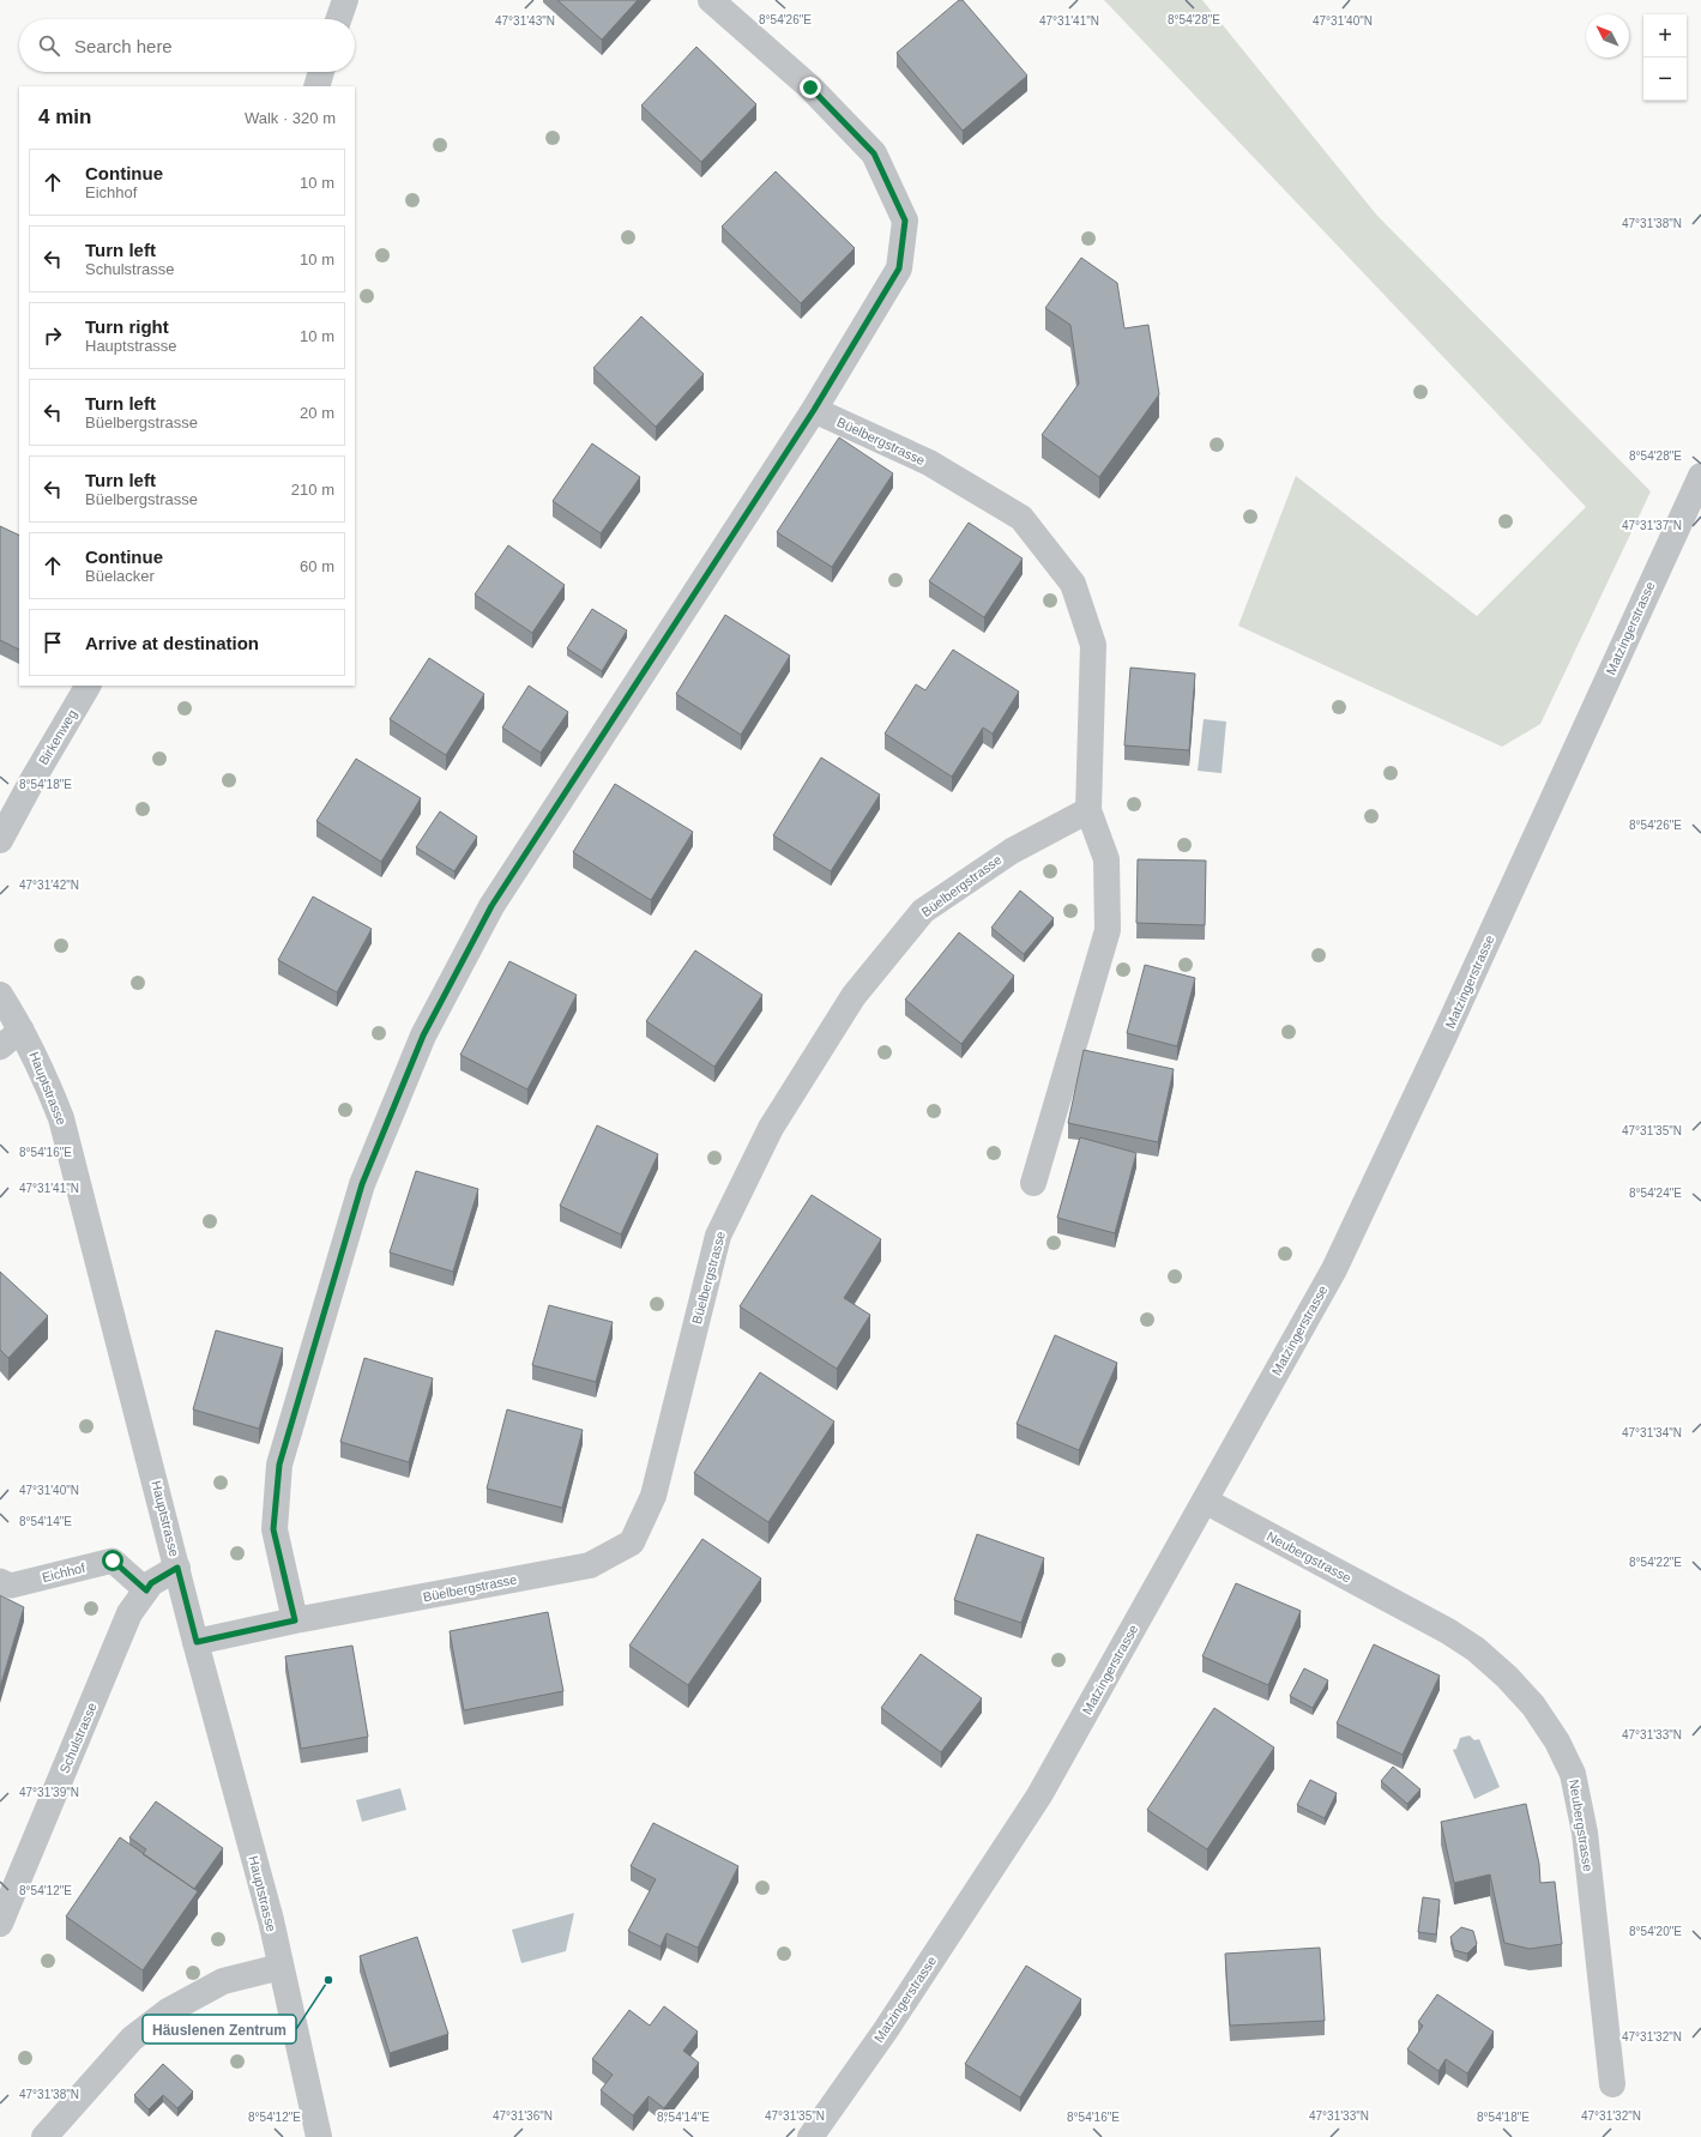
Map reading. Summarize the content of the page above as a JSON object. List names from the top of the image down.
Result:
{
  "streets": {
    "street": [
      "Büelbergstrasse",
      "Matzingerstrasse",
      "Birkenweg",
      "Hauptstrasse",
      "Neubergstrasse",
      "Schulstrasse"
    ],
    "lane": ["Eichhof"]
  },
  "crossings": [
    ["Büelbergstrasse", "Hauptstrasse"],
    ["Matzingerstrasse", "Neubergstrasse"],
    ["Hauptstrasse", "Schulstrasse"],
    ["Eichhof", "Schulstrasse"]
  ],
  "places": ["Häuslenen Zentrum"],
  "north": "top left",
  "page": {
    "map_buttons": ["+", "−"],
    "search": "Search here",
    "heading": ["4 min", "Walk · 320 m"],
    "list": [
      ["Continue", "Eichhof", "10 m"],
      ["Turn left", "Schulstrasse", "10 m"],
      ["Turn right", "Hauptstrasse", "10 m"],
      ["Turn left", "Büelbergstrasse", "20 m"],
      ["Turn left", "Büelbergstrasse", "210 m"],
      ["Continue", "Büelacker", "60 m"],
      "Arrive at destination"
    ]
  },
  "coordinates": [
    "8°54'26\"E",
    "8°54'28\"E",
    "47°31'43\"N",
    "47°31'41\"N",
    "47°31'40\"N",
    "47°31'38\"N",
    "47°31'37\"N",
    "8°54'18\"E",
    "47°31'42\"N",
    "47°31'35\"N",
    "8°54'16\"E",
    "8°54'24\"E",
    "47°31'34\"N",
    "8°54'14\"E",
    "8°54'22\"E",
    "47°31'33\"N",
    "47°31'39\"N",
    "8°54'12\"E",
    "8°54'20\"E",
    "47°31'32\"N",
    "47°31'36\"N"
  ]
}
